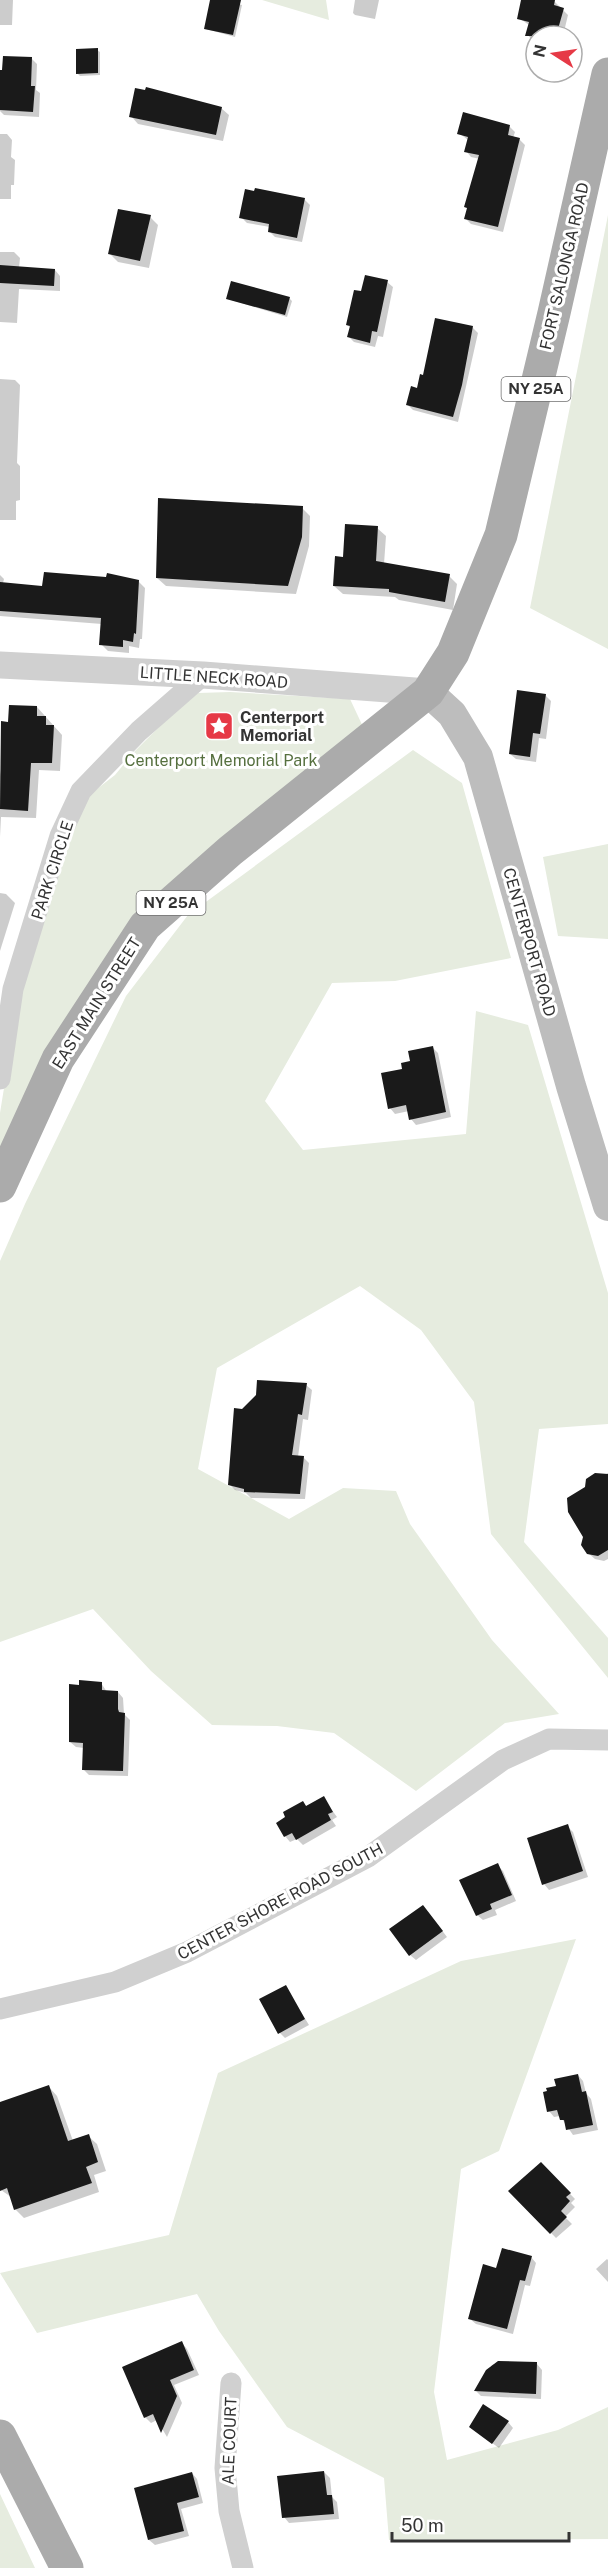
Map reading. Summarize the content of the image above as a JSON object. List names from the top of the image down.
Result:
{
  "streets": {
    "main road": [
      "FORT SALONGA ROAD",
      "NY 25A",
      "CENTERPORT ROAD",
      "EAST MAIN STREET"
    ],
    "street": [
      "LITTLE NECK ROAD",
      "PARK CIRCLE",
      "CENTER SHORE ROAD SOUTH",
      "ALE COURT"
    ]
  },
  "crossings": [
    ["FORT SALONGA ROAD", "LITTLE NECK ROAD"],
    ["FORT SALONGA ROAD", "CENTERPORT ROAD"],
    ["FORT SALONGA ROAD", "EAST MAIN STREET"],
    ["LITTLE NECK ROAD", "PARK CIRCLE"],
    ["LITTLE NECK ROAD", "CENTERPORT ROAD"],
    ["LITTLE NECK ROAD", "EAST MAIN STREET"],
    ["CENTERPORT ROAD", "EAST MAIN STREET"]
  ],
  "parks": ["Centerport Memorial Park"],
  "places": {
    "place": ["Centerport Memorial"]
  },
  "scale_bar": "50 m",
  "north": "left"
}
